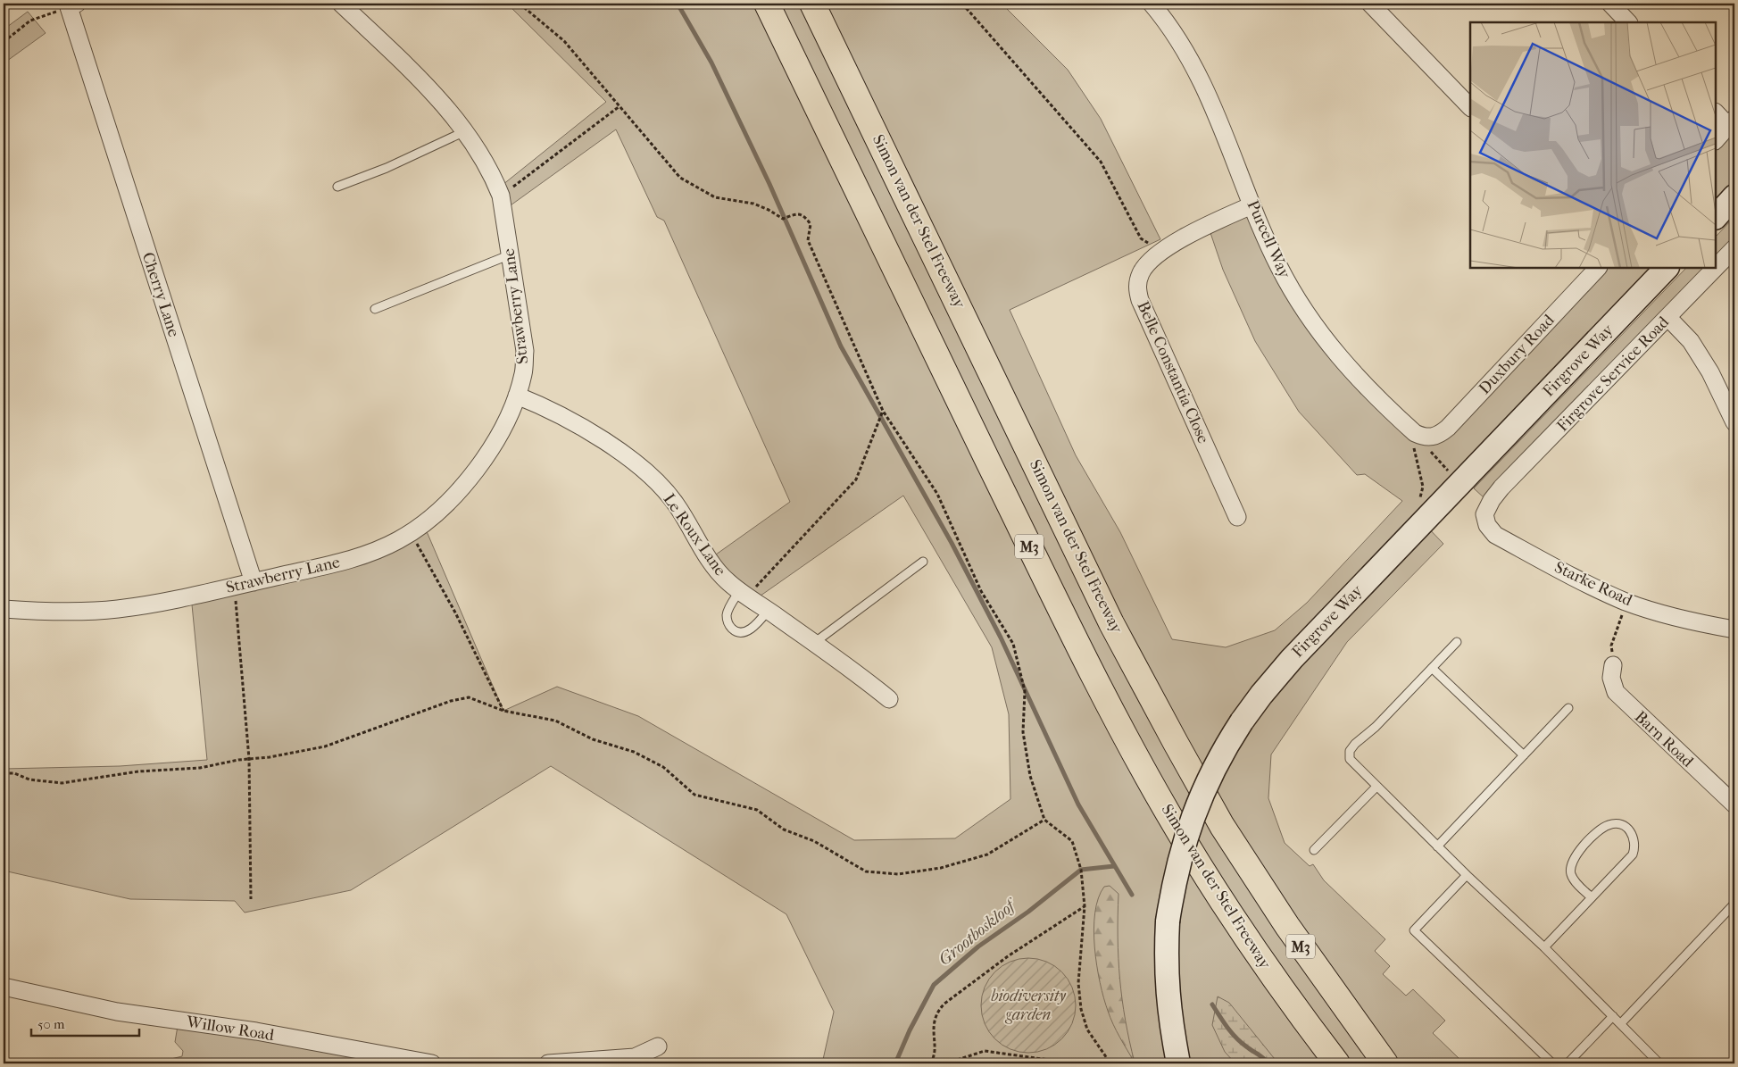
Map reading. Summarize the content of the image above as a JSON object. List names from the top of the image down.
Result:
{
  "streets": {
    "highway": ["Simon van der Stel Freeway", "M3"],
    "street": [
      "Purcell Way",
      "Cherry Lane",
      "Strawberry Lane",
      "Duxbury Road",
      "Firgrove Way",
      "Belle Constantia Close",
      "Firgrove Service Road",
      "Le Roux Lane",
      "Starke Road",
      "Barn Road",
      "Willow Road"
    ]
  },
  "crossings": [
    ["Purcell Way", "Duxbury Road"],
    ["Purcell Way", "Belle Constantia Close"],
    ["Cherry Lane", "Strawberry Lane"],
    ["Strawberry Lane", "Le Roux Lane"],
    ["Firgrove Service Road", "Starke Road"]
  ],
  "water": ["Grootboskloof"],
  "parks": ["biodiversity garden"],
  "scale_bar": "50 m"
}
